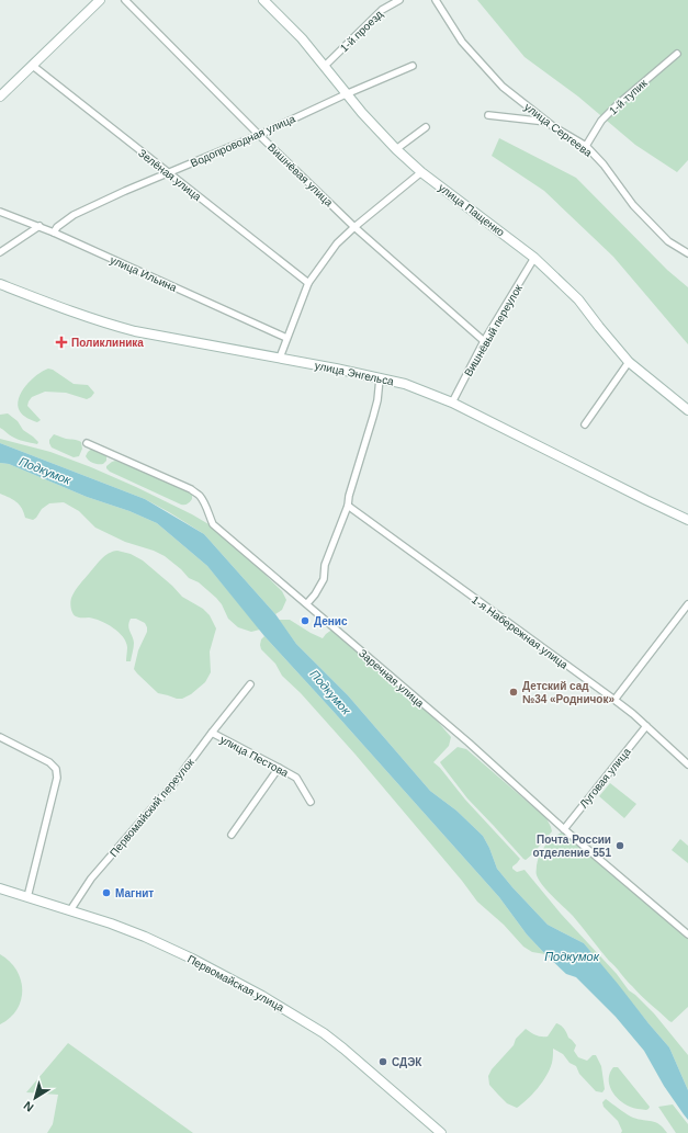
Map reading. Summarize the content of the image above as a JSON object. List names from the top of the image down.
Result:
{
  "streets": {
    "street": [
      "1-й проезд",
      "1-й тупик",
      "улица Сергеева",
      "Водопроводная улица",
      "Зелёная улица",
      "Вишнёвая улица",
      "улица Пащенко",
      "улица Ильина",
      "Вишнёвый переулок",
      "улица Энгельса",
      "1-я Набережная улица",
      "Заречная улица",
      "улица Пестова",
      "Луговая улица",
      "Первомайский переулок",
      "Первомайская улица"
    ]
  },
  "crossings": [
    ["1-й проезд", "улица Пащенко"],
    ["1-й тупик", "улица Сергеева"],
    ["Водопроводная улица", "Зелёная улица"],
    ["Водопроводная улица", "Вишнёвая улица"],
    ["Водопроводная улица", "улица Пащенко"],
    ["Водопроводная улица", "улица Ильина"],
    ["Вишнёвая улица", "Вишнёвый переулок"],
    ["улица Пащенко", "Вишнёвый переулок"],
    ["Вишнёвый переулок", "улица Энгельса"],
    ["1-я Набережная улица", "Луговая улица"],
    ["Заречная улица", "Луговая улица"],
    ["улица Пестова", "Первомайский переулок"],
    ["Первомайский переулок", "Первомайская улица"]
  ],
  "water": ["Подкумок"],
  "places": {
    "health": ["Поликлиника"],
    "other": [
      "Денис",
      "Детский сад №34 «Родничок»",
      "Почта России отделение 551",
      "Магнит",
      "СДЭК"
    ]
  },
  "north": "bottom left"
}
